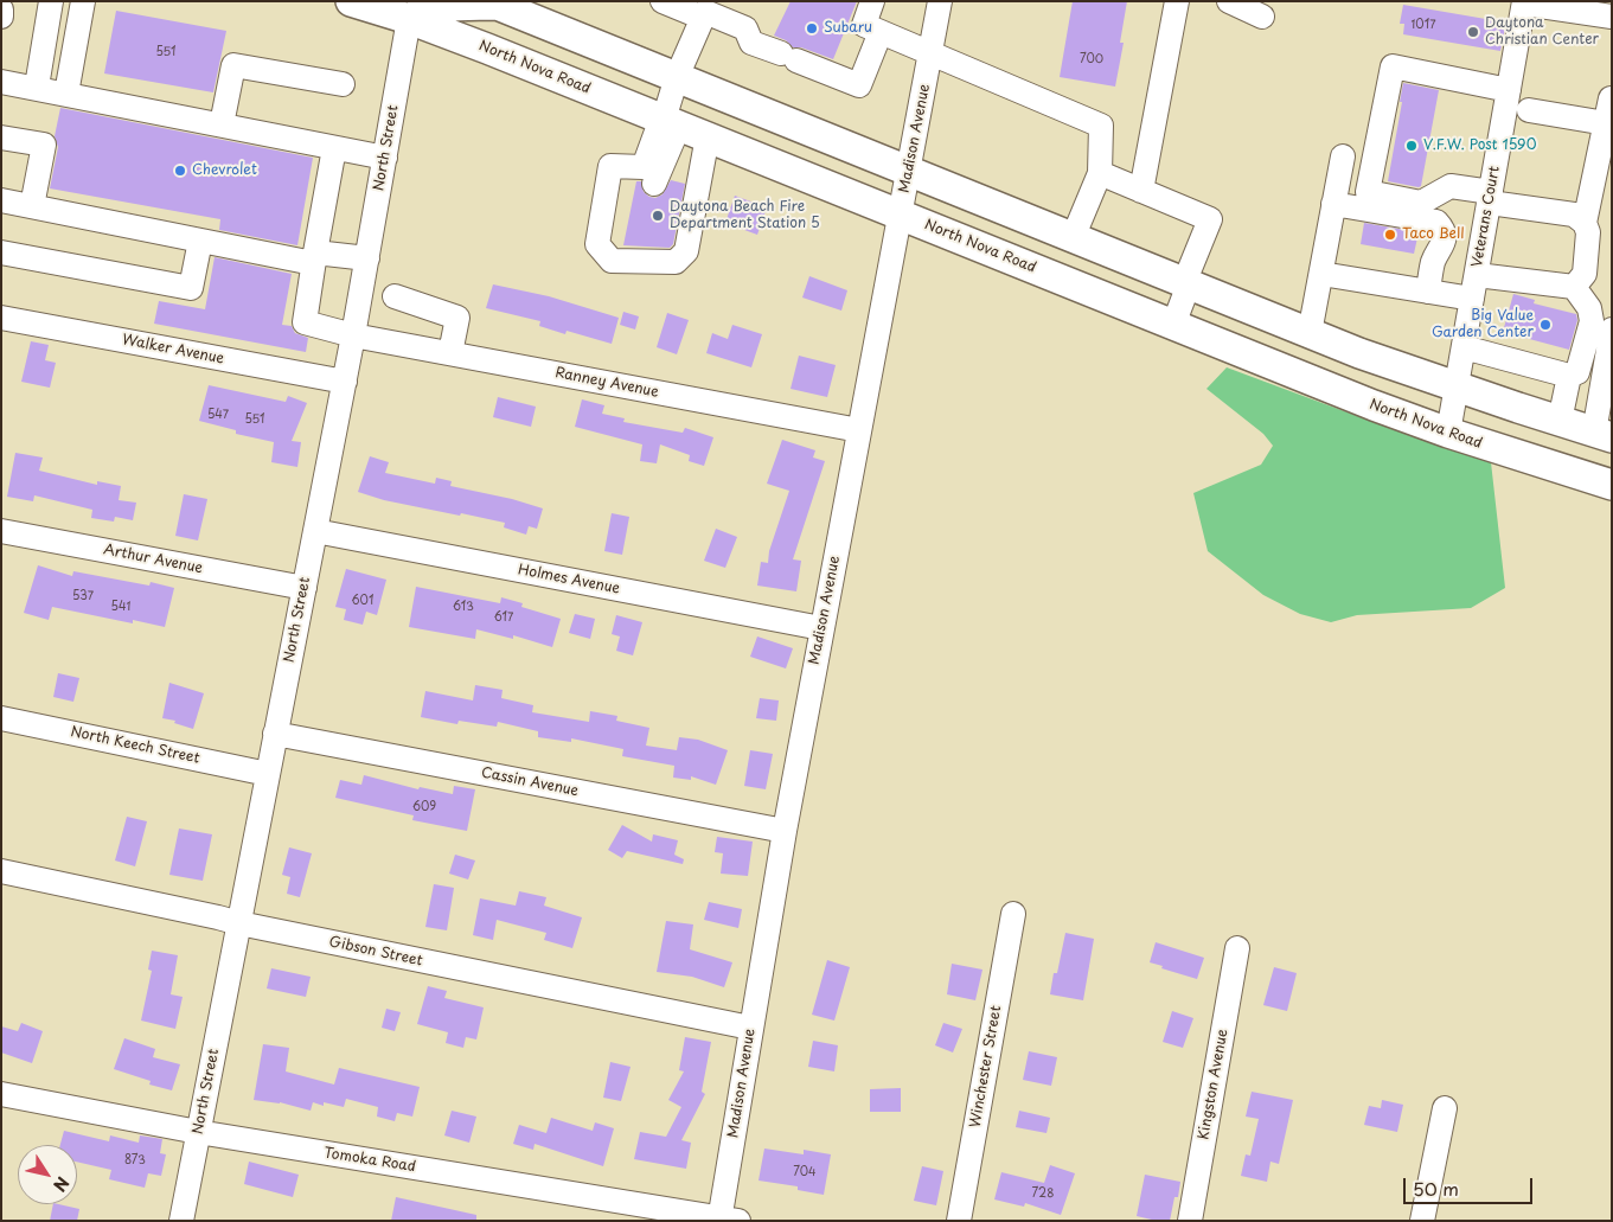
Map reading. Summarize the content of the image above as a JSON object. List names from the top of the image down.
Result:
{
  "streets": {
    "main road": ["North Nova Road"],
    "street": [
      "Madison Avenue",
      "North Street",
      "Veterans Court",
      "Walker Avenue",
      "Ranney Avenue",
      "Arthur Avenue",
      "Holmes Avenue",
      "North Keech Street",
      "Cassin Avenue",
      "Gibson Street",
      "Winchester Street",
      "Kingston Avenue",
      "Tomoka Road"
    ]
  },
  "crossings": [
    ["North Nova Road", "Madison Avenue"],
    ["North Nova Road", "North Street"],
    ["North Nova Road", "Veterans Court"],
    ["Madison Avenue", "Ranney Avenue"],
    ["Madison Avenue", "Holmes Avenue"],
    ["Madison Avenue", "Cassin Avenue"],
    ["Madison Avenue", "Gibson Street"],
    ["Madison Avenue", "Tomoka Road"],
    ["North Street", "Walker Avenue"],
    ["North Street", "Ranney Avenue"],
    ["North Street", "Arthur Avenue"],
    ["North Street", "Holmes Avenue"],
    ["North Street", "North Keech Street"],
    ["North Street", "Cassin Avenue"],
    ["North Street", "Gibson Street"],
    ["North Street", "Tomoka Road"]
  ],
  "places": [
    "Subaru",
    "Daytona Christian Center",
    "V.F.W. Post 1590",
    "Chevrolet",
    "Daytona Beach Fire Department Station 5",
    "Taco Bell",
    "Big Value Garden Center"
  ],
  "house_numbers": [
    "1017",
    "551",
    "700",
    "547",
    "551",
    "537",
    "601",
    "541",
    "613",
    "617",
    "609",
    "873",
    "704",
    "728"
  ],
  "scale_bar": "50 m",
  "north": "bottom right"
}
